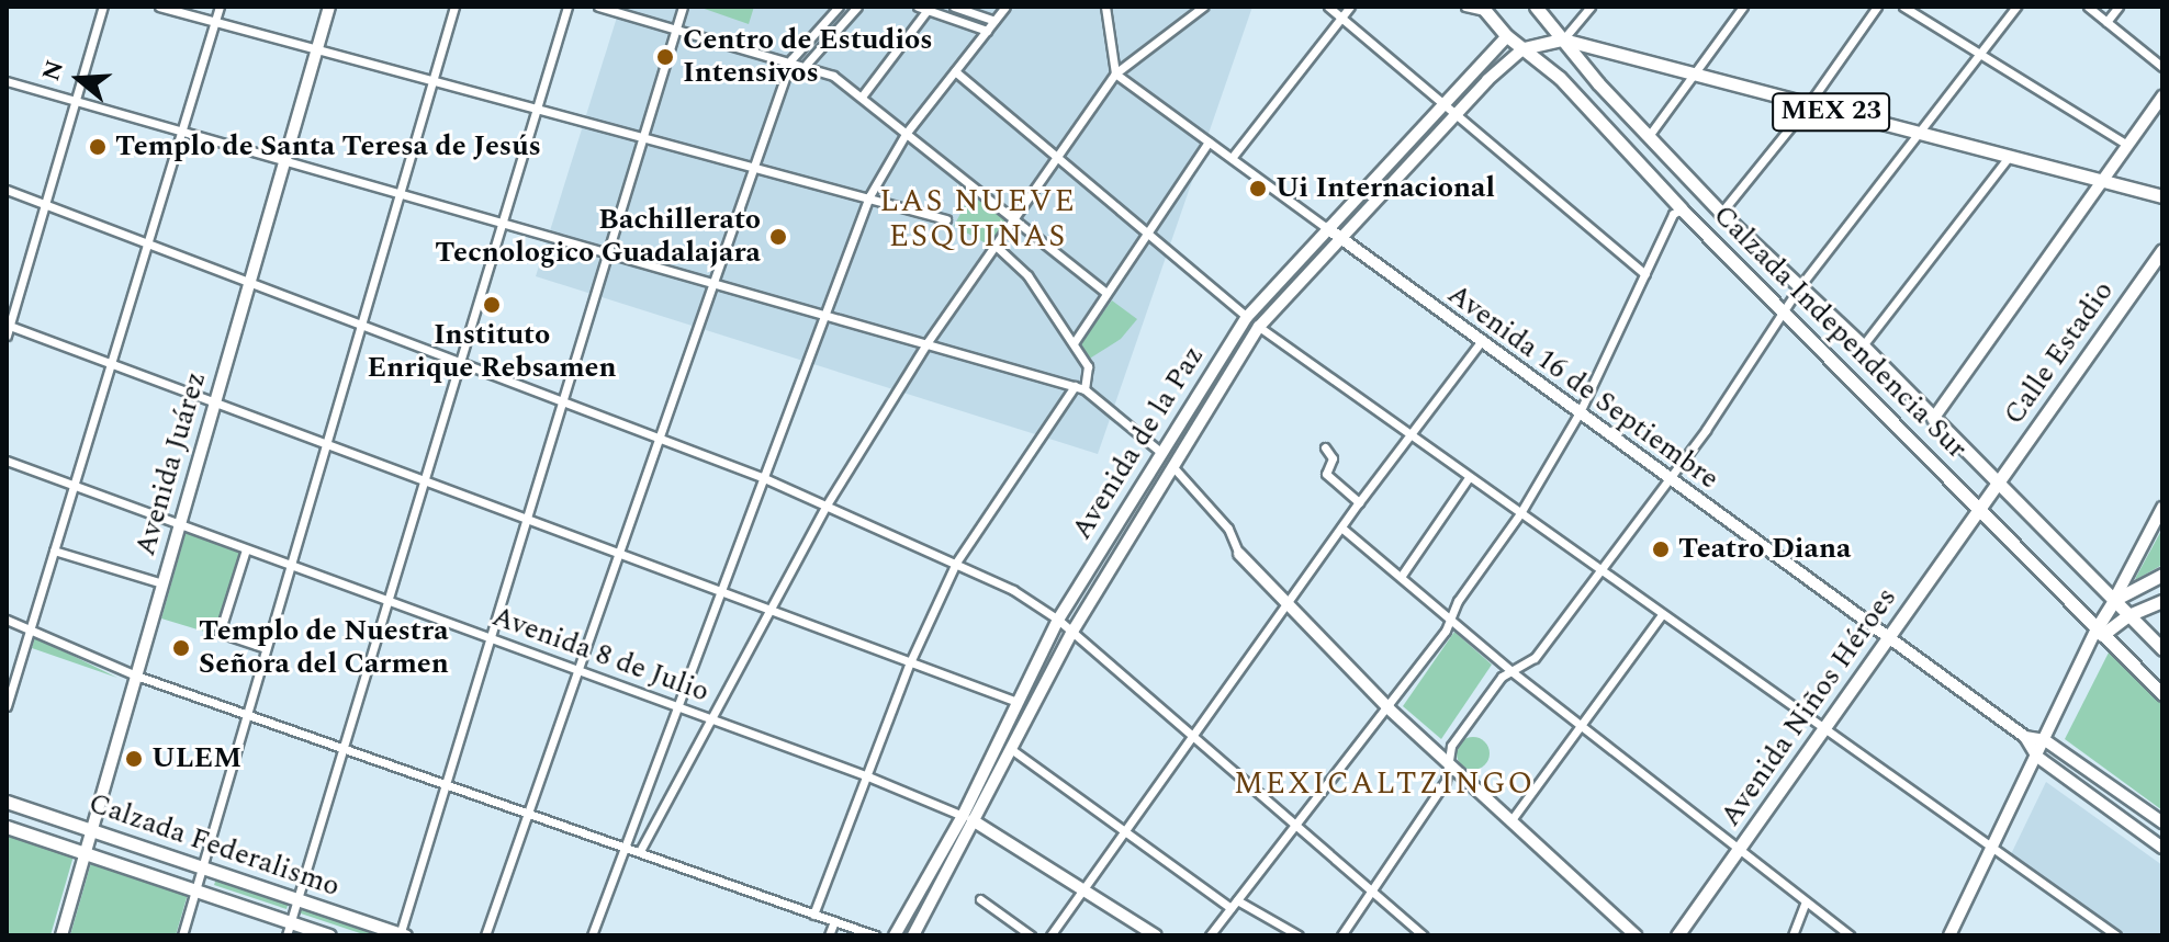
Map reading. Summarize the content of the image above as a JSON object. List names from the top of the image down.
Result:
{
  "streets": {
    "main road": [
      "MEX 23",
      "Calzada Independencia Sur",
      "Calle Estadio",
      "Avenida Niños Héroes",
      "Calzada Federalismo"
    ],
    "street": [
      "Avenida 16 de Septiembre",
      "Avenida de la Paz",
      "Avenida Juárez",
      "Avenida 8 de Julio"
    ]
  },
  "crossings": [
    ["MEX 23", "Calzada Independencia Sur"],
    ["Calzada Independencia Sur", "Calle Estadio"],
    ["Calzada Independencia Sur", "Avenida de la Paz"],
    ["Calzada Independencia Sur", "Avenida Niños Héroes"],
    ["Calle Estadio", "Avenida Niños Héroes"],
    ["Avenida 16 de Septiembre", "Avenida de la Paz"],
    ["Avenida 16 de Septiembre", "Avenida Niños Héroes"],
    ["Avenida de la Paz", "Avenida 8 de Julio"],
    ["Avenida Juárez", "Avenida 8 de Julio"],
    ["Avenida Juárez", "Calzada Federalismo"]
  ],
  "districts": ["LAS NUEVE ESQUINAS", "MEXICALTZINGO"],
  "places": [
    "Centro de Estudios Intensivos",
    "Templo de Santa Teresa de Jesús",
    "Ui Internacional",
    "Bachillerato Tecnologico Guadalajara",
    "Instituto Enrique Rebsamen",
    "Teatro Diana",
    "Templo de Nuestra Señora del Carmen",
    "ULEM"
  ],
  "north": "left"
}
